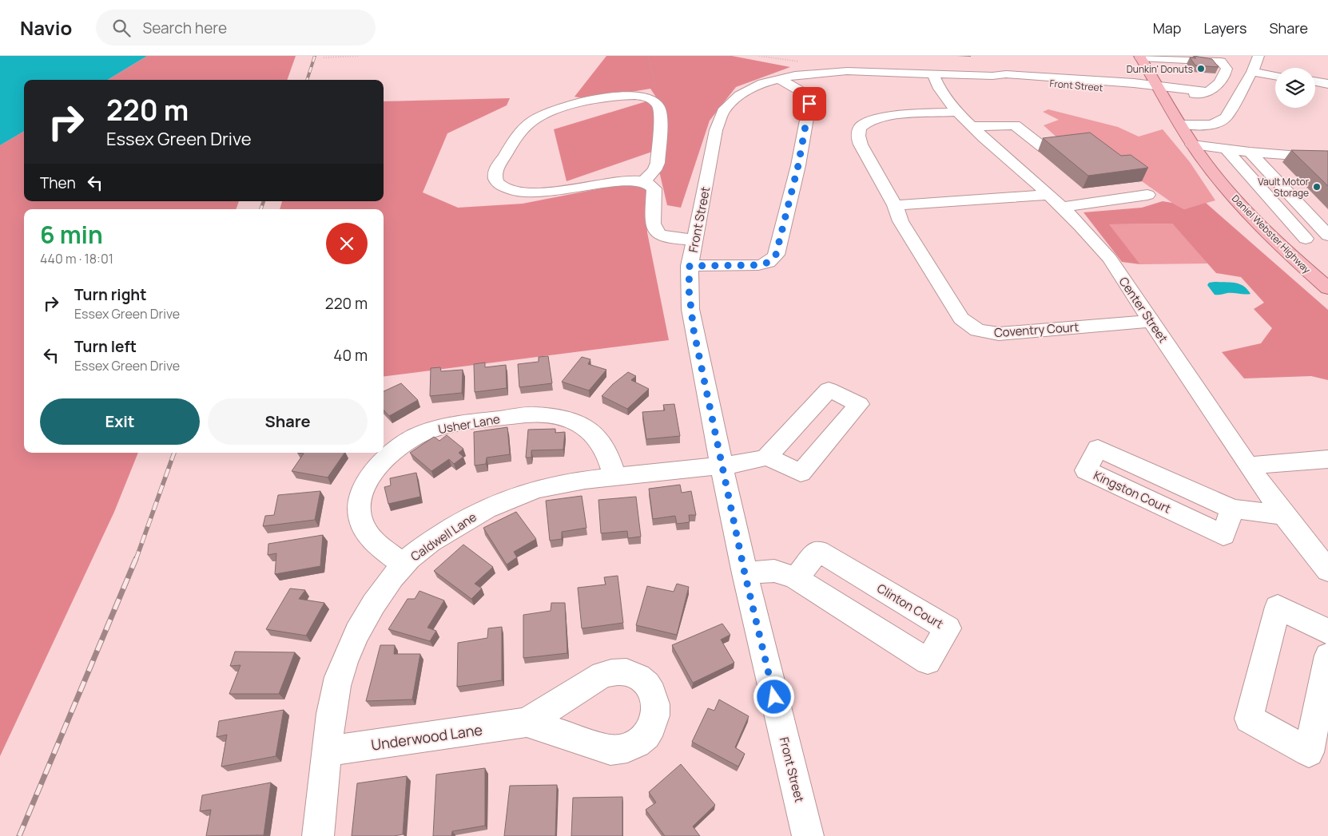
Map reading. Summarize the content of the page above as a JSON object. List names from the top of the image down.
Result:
{
  "streets": {
    "main road": ["Daniel Webster Highway"],
    "street": [
      "Front Street",
      "Center Street",
      "Coventry Court",
      "Usher Lane",
      "Kingston Court",
      "Caldwell Lane",
      "Clinton Court",
      "Underwood Lane"
    ]
  },
  "crossings": [
    ["Front Street", "Daniel Webster Highway"],
    ["Front Street", "Center Street"],
    ["Front Street", "Caldwell Lane"],
    ["Front Street", "Clinton Court"],
    ["Center Street", "Coventry Court"],
    ["Center Street", "Kingston Court"],
    ["Usher Lane", "Caldwell Lane"],
    ["Caldwell Lane", "Underwood Lane"]
  ],
  "places": ["Dunkin' Donuts", "Vault Motor Storage"],
  "page": {
    "header": "Navio",
    "search": "Search here",
    "nav": ["Map", "Layers", "Share"],
    "turn": ["220 m", "Essex Green Drive"],
    "then": "Then",
    "heading": ["6 min", "440 m · 18:01"],
    "list": [
      {
        "name": "Turn right",
        "note": "Essex Green Drive",
        "value": "220 m"
      },
      {
        "name": "Turn left",
        "note": "Essex Green Drive",
        "value": "40 m"
      }
    ],
    "buttons": ["Exit", "Share"]
  }
}
